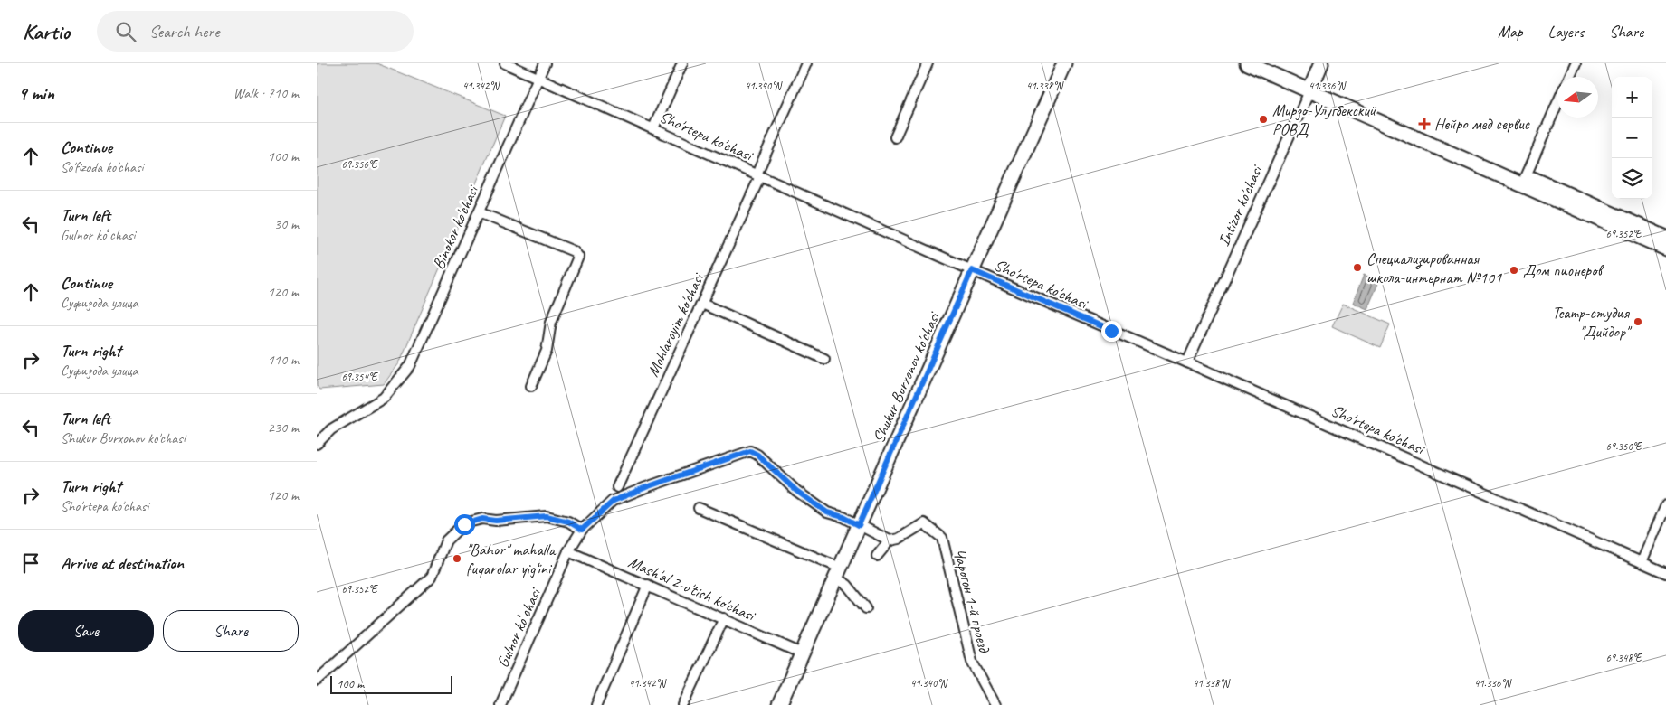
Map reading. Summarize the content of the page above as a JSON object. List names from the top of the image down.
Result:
{
  "streets": {
    "street": [
      "Sho'rtepa ko'chasi",
      "Intizor ko'chasi",
      "Binokor ko'chasi",
      "Mohlaroyim ko'chasi",
      "Shukur Burxonov ko'chasi",
      "Mash'al 2-o'tish ko'chasi",
      "Чарогон 1-й проезд",
      "Gulnor koʻchasi"
    ]
  },
  "crossings": [
    ["Sho'rtepa ko'chasi", "Intizor ko'chasi"],
    ["Sho'rtepa ko'chasi", "Binokor ko'chasi"],
    ["Sho'rtepa ko'chasi", "Mohlaroyim ko'chasi"],
    ["Sho'rtepa ko'chasi", "Shukur Burxonov ko'chasi"],
    ["Shukur Burxonov ko'chasi", "Mash'al 2-o'tish ko'chasi"],
    ["Shukur Burxonov ko'chasi", "Gulnor koʻchasi"],
    ["Mash'al 2-o'tish ko'chasi", "Gulnor koʻchasi"]
  ],
  "places": {
    "other": [
      "Мирзо-Улугбекский РОВД",
      "Специализированная школа-интернат №101",
      "Дом пионеров",
      "Театр-студия \"Дийдор\"",
      "\"Bahor\" mahalla fuqarolar yig‘ini"
    ],
    "health": ["Нейро мед сервис"]
  },
  "scale_bar": "100 m",
  "north": "left",
  "page": {
    "header": "Kartio",
    "search": "Search here",
    "nav": ["Map", "Layers", "Share"],
    "heading": ["9 min", "Walk · 710 m"],
    "map_buttons": ["+", "−"],
    "list": [
      ["Continue", "So'fizoda ko'chasi", "100 m"],
      ["Turn left", "Gulnor koʻchasi", "30 m"],
      ["Continue", "Суфизода улица", "120 m"],
      ["Turn right", "Суфизода улица", "110 m"],
      ["Turn left", "Shukur Burxonov ko'chasi", "230 m"],
      ["Turn right", "Sho'rtepa ko'chasi", "120 m"],
      "Arrive at destination"
    ],
    "buttons": ["Save", "Share"],
    "scale": "100 m"
  },
  "coordinates": [
    "41.342°N",
    "41.340°N",
    "41.338°N",
    "41.336°N",
    "69.356°E",
    "69.352°E",
    "69.354°E",
    "69.350°E",
    "69.348°E"
  ]
}
